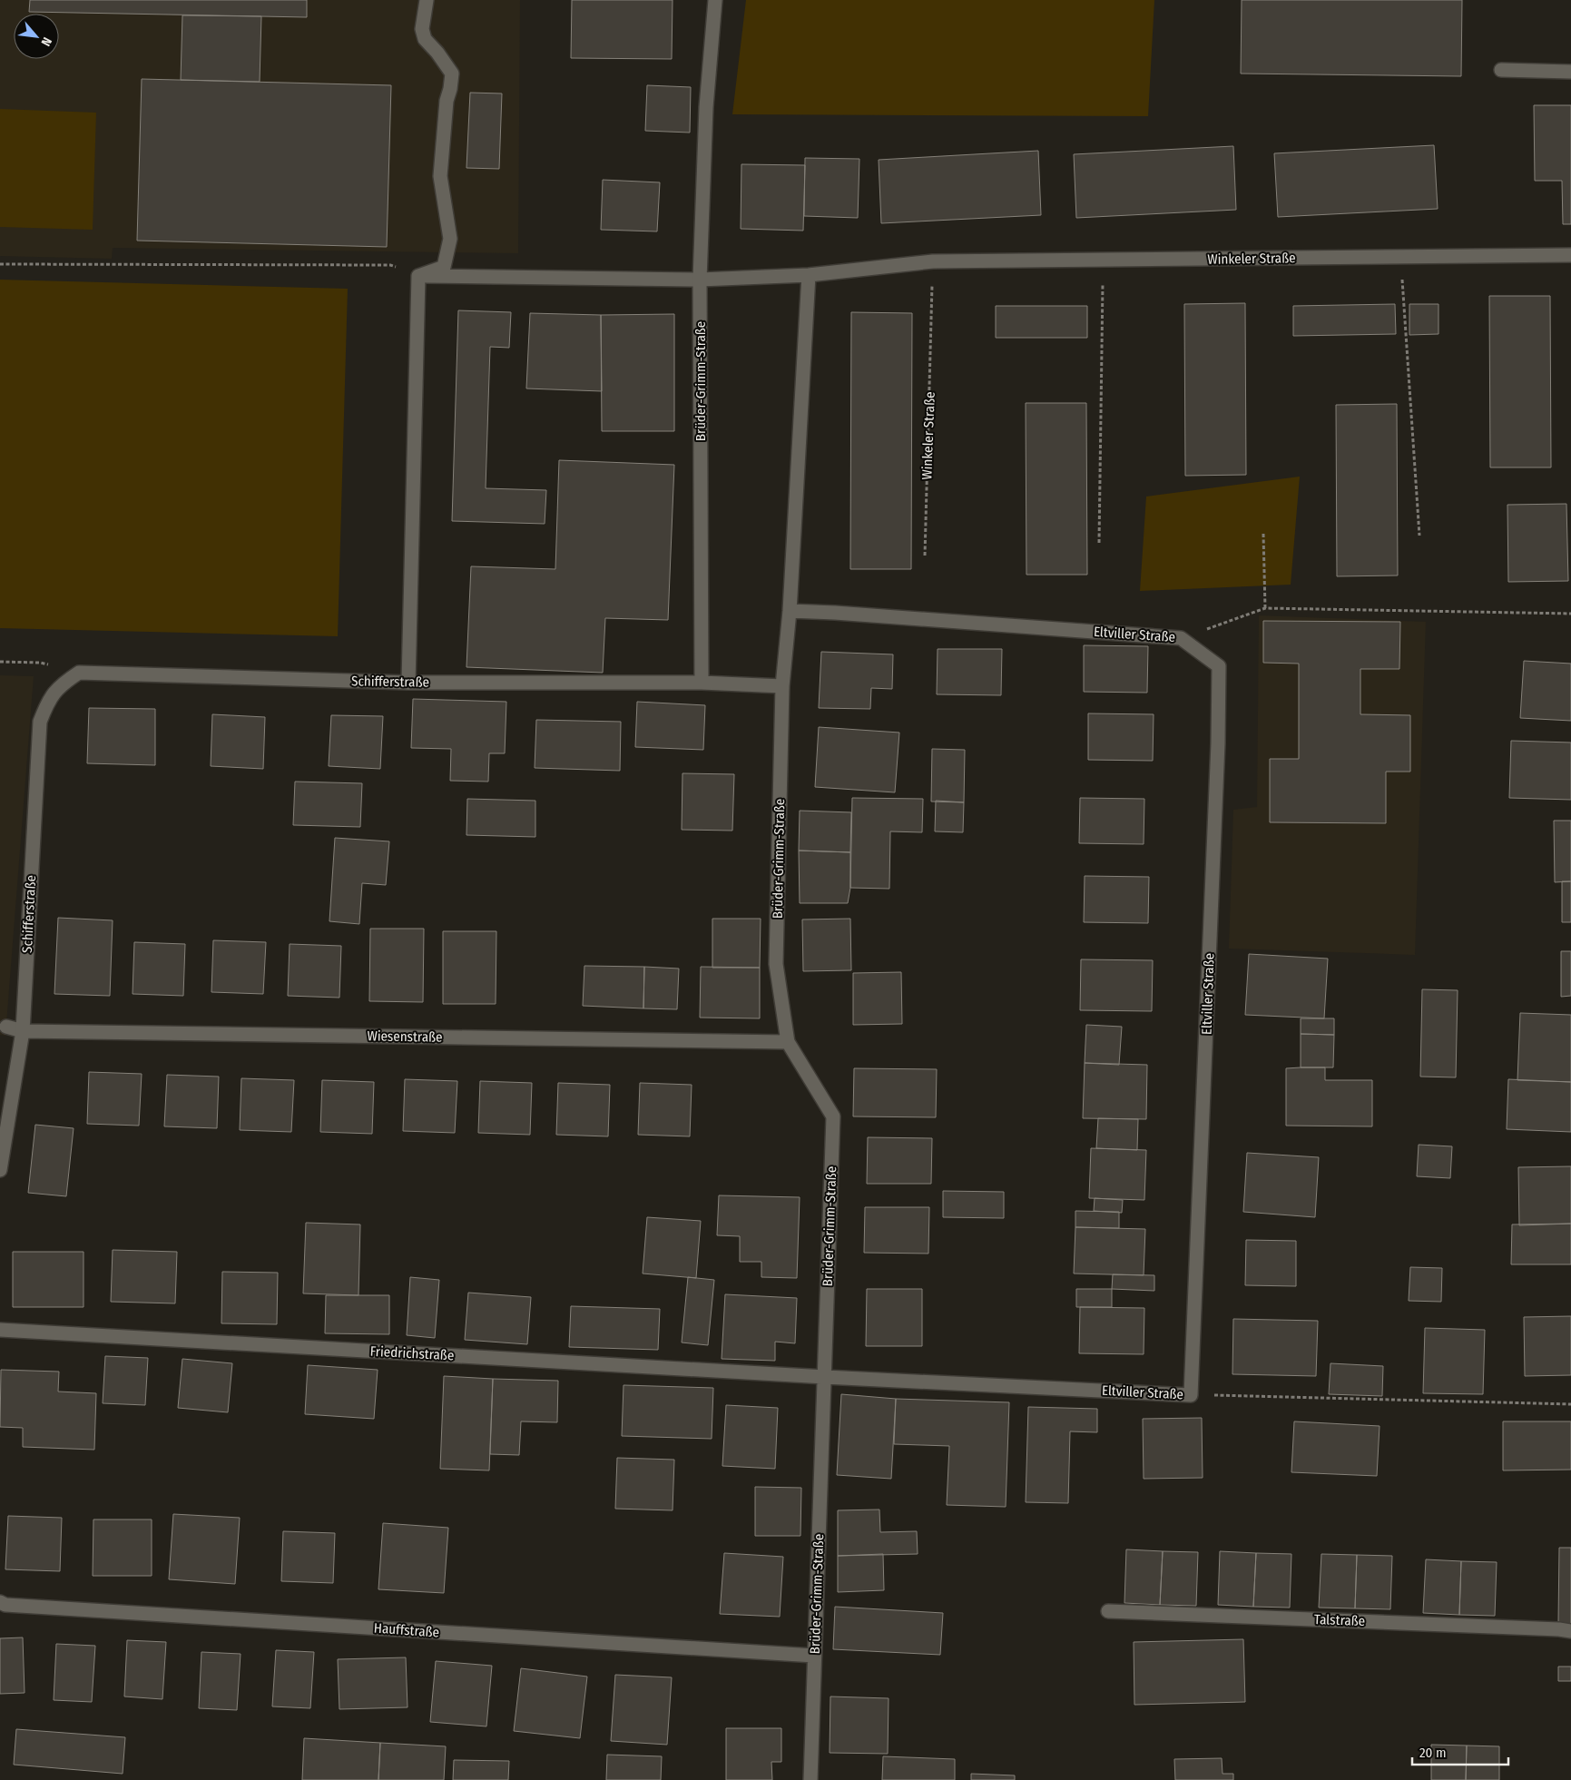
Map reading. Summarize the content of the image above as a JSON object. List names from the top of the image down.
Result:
{
  "streets": {
    "street": [
      "Winkeler Straße",
      "Brüder-Grimm-Straße",
      "Eltviller Straße",
      "Schifferstraße",
      "Wiesenstraße",
      "Friedrichstraße",
      "Talstraße",
      "Hauffstraße"
    ]
  },
  "crossings": [
    ["Winkeler Straße", "Brüder-Grimm-Straße"],
    ["Brüder-Grimm-Straße", "Eltviller Straße"],
    ["Brüder-Grimm-Straße", "Schifferstraße"],
    ["Brüder-Grimm-Straße", "Wiesenstraße"],
    ["Brüder-Grimm-Straße", "Friedrichstraße"],
    ["Brüder-Grimm-Straße", "Hauffstraße"],
    ["Eltviller Straße", "Friedrichstraße"],
    ["Schifferstraße", "Wiesenstraße"]
  ],
  "scale_bar": "20 m",
  "north": "bottom right"
}
